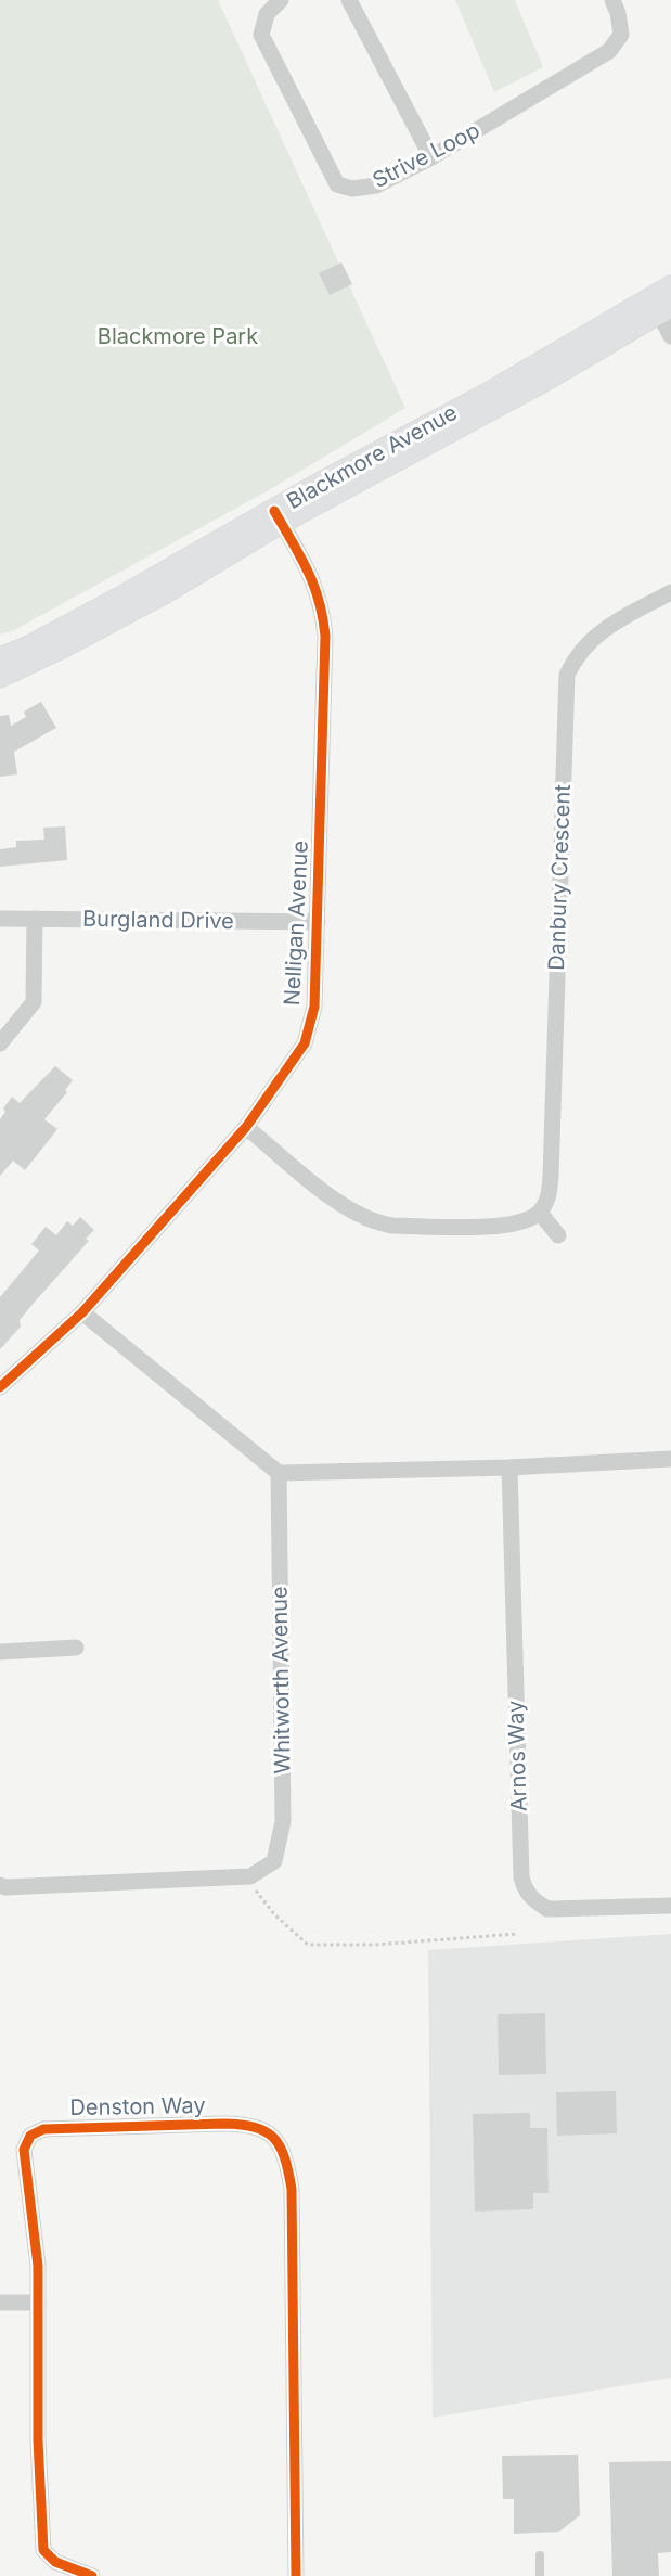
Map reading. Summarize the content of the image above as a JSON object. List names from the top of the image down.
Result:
{
  "streets": {
    "street": [
      "Strive Loop",
      "Blackmore Avenue",
      "Danbury Crescent",
      "Burgland Drive",
      "Nelligan Avenue",
      "Whitworth Avenue",
      "Arnos Way",
      "Denston Way"
    ]
  },
  "crossings": [
    ["Blackmore Avenue", "Nelligan Avenue"],
    ["Burgland Drive", "Nelligan Avenue"]
  ],
  "parks": ["Blackmore Park"]
}
